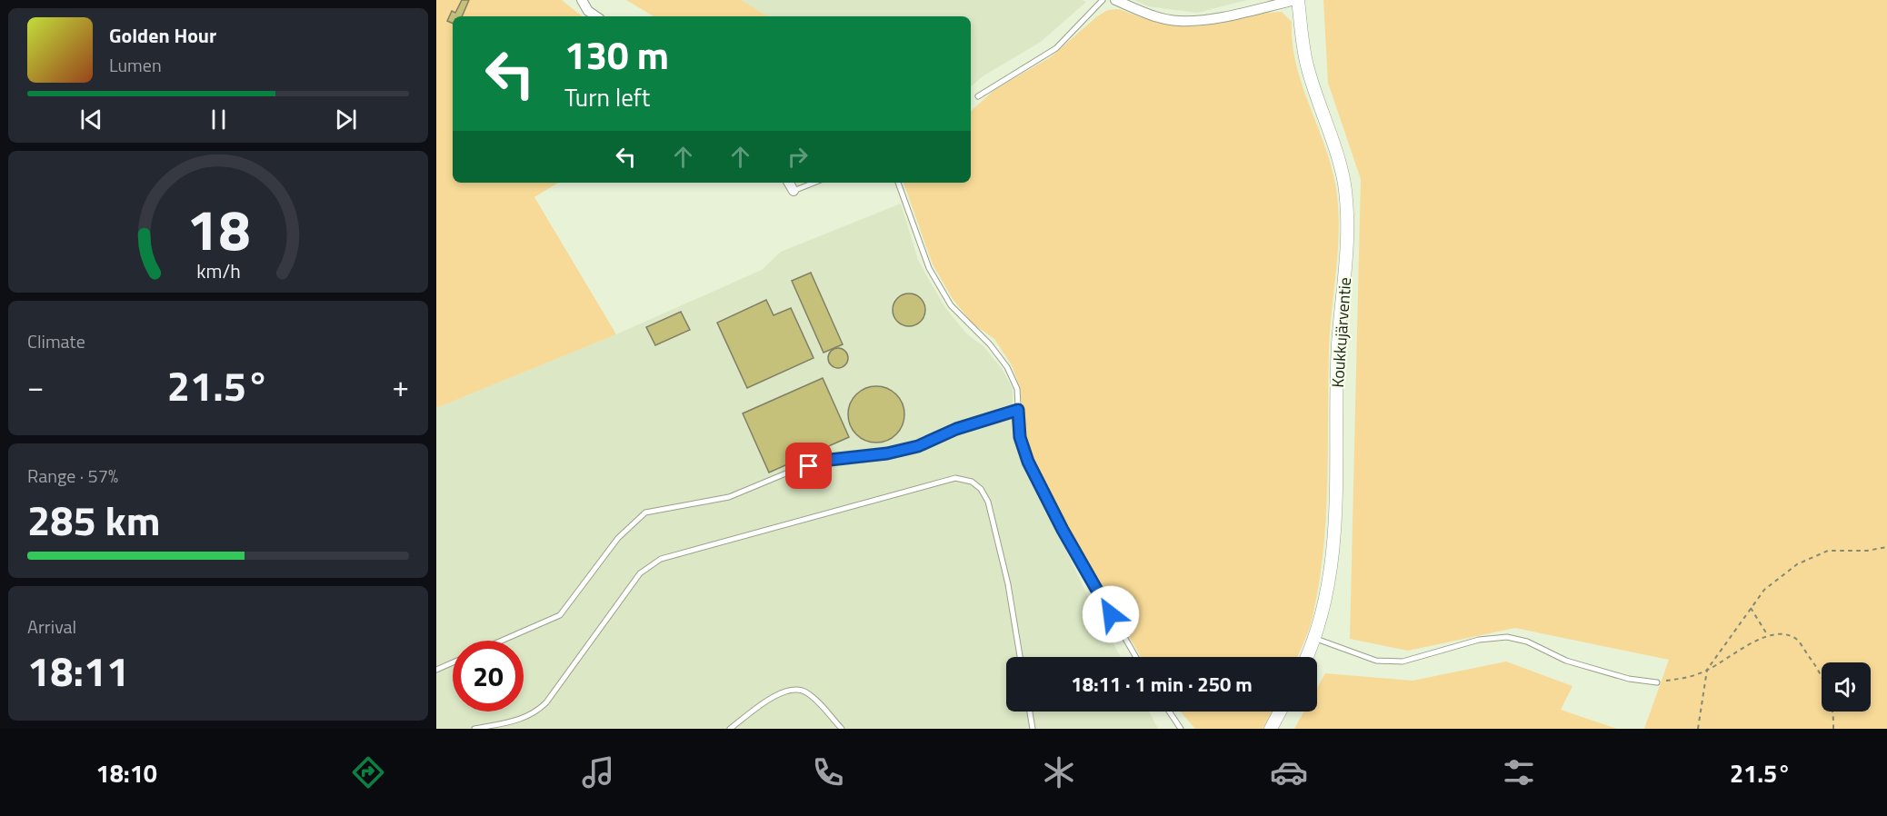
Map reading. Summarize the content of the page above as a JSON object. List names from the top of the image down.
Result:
{
  "streets": {
    "street": ["Koukkujärventie"]
  },
  "page": {
    "turn": ["130 m", "Turn left"],
    "song": ["Golden Hour", "Lumen"],
    "tile": [
      "Climate",
      ["Range · 57%", "285 km"],
      ["Arrival", "18:11"]
    ],
    "heat": ["−", "21.5°", "+"],
    "limit": "20",
    "trip": "18:11 · 1 min · 250 m",
    "tabs": ["18:10", "21.5°"],
    "gauge": ["18", "km/h"]
  }
}
